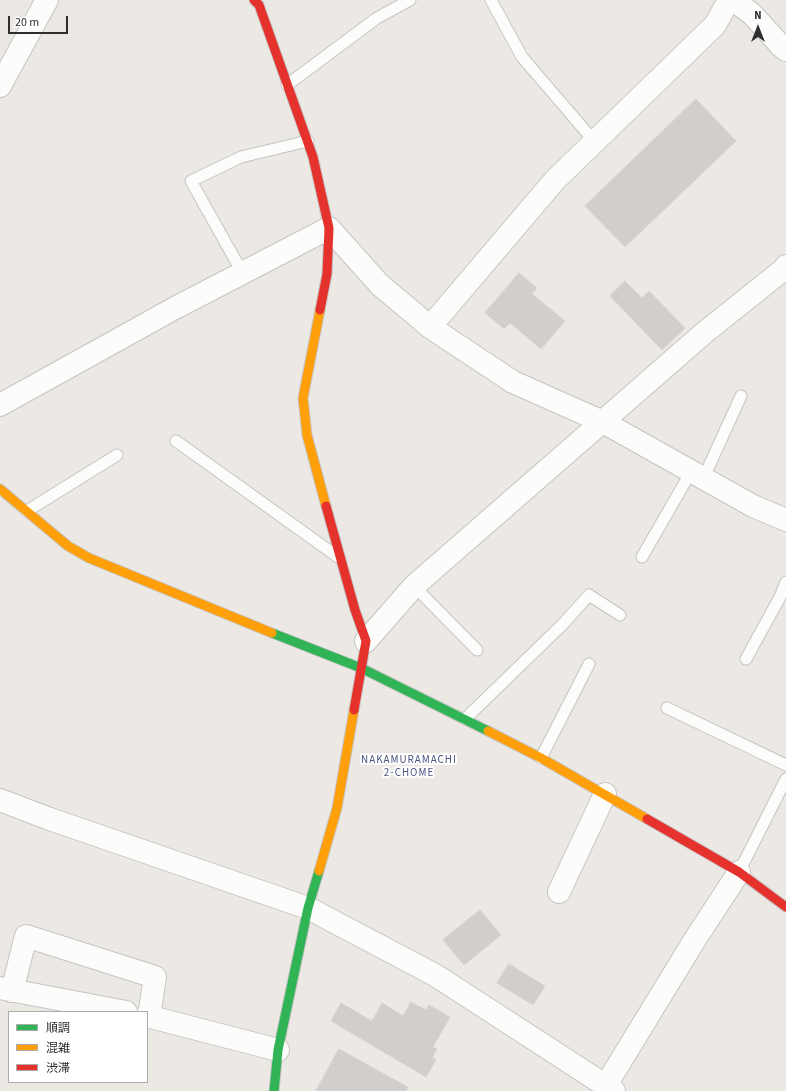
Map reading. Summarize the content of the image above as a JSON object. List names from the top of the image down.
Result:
{
  "districts": ["NAKAMURAMACHI 2-CHOME"],
  "legend": ["順調", "混雑", "渋滞"],
  "scale_bar": "20 m",
  "north": "top"
}
